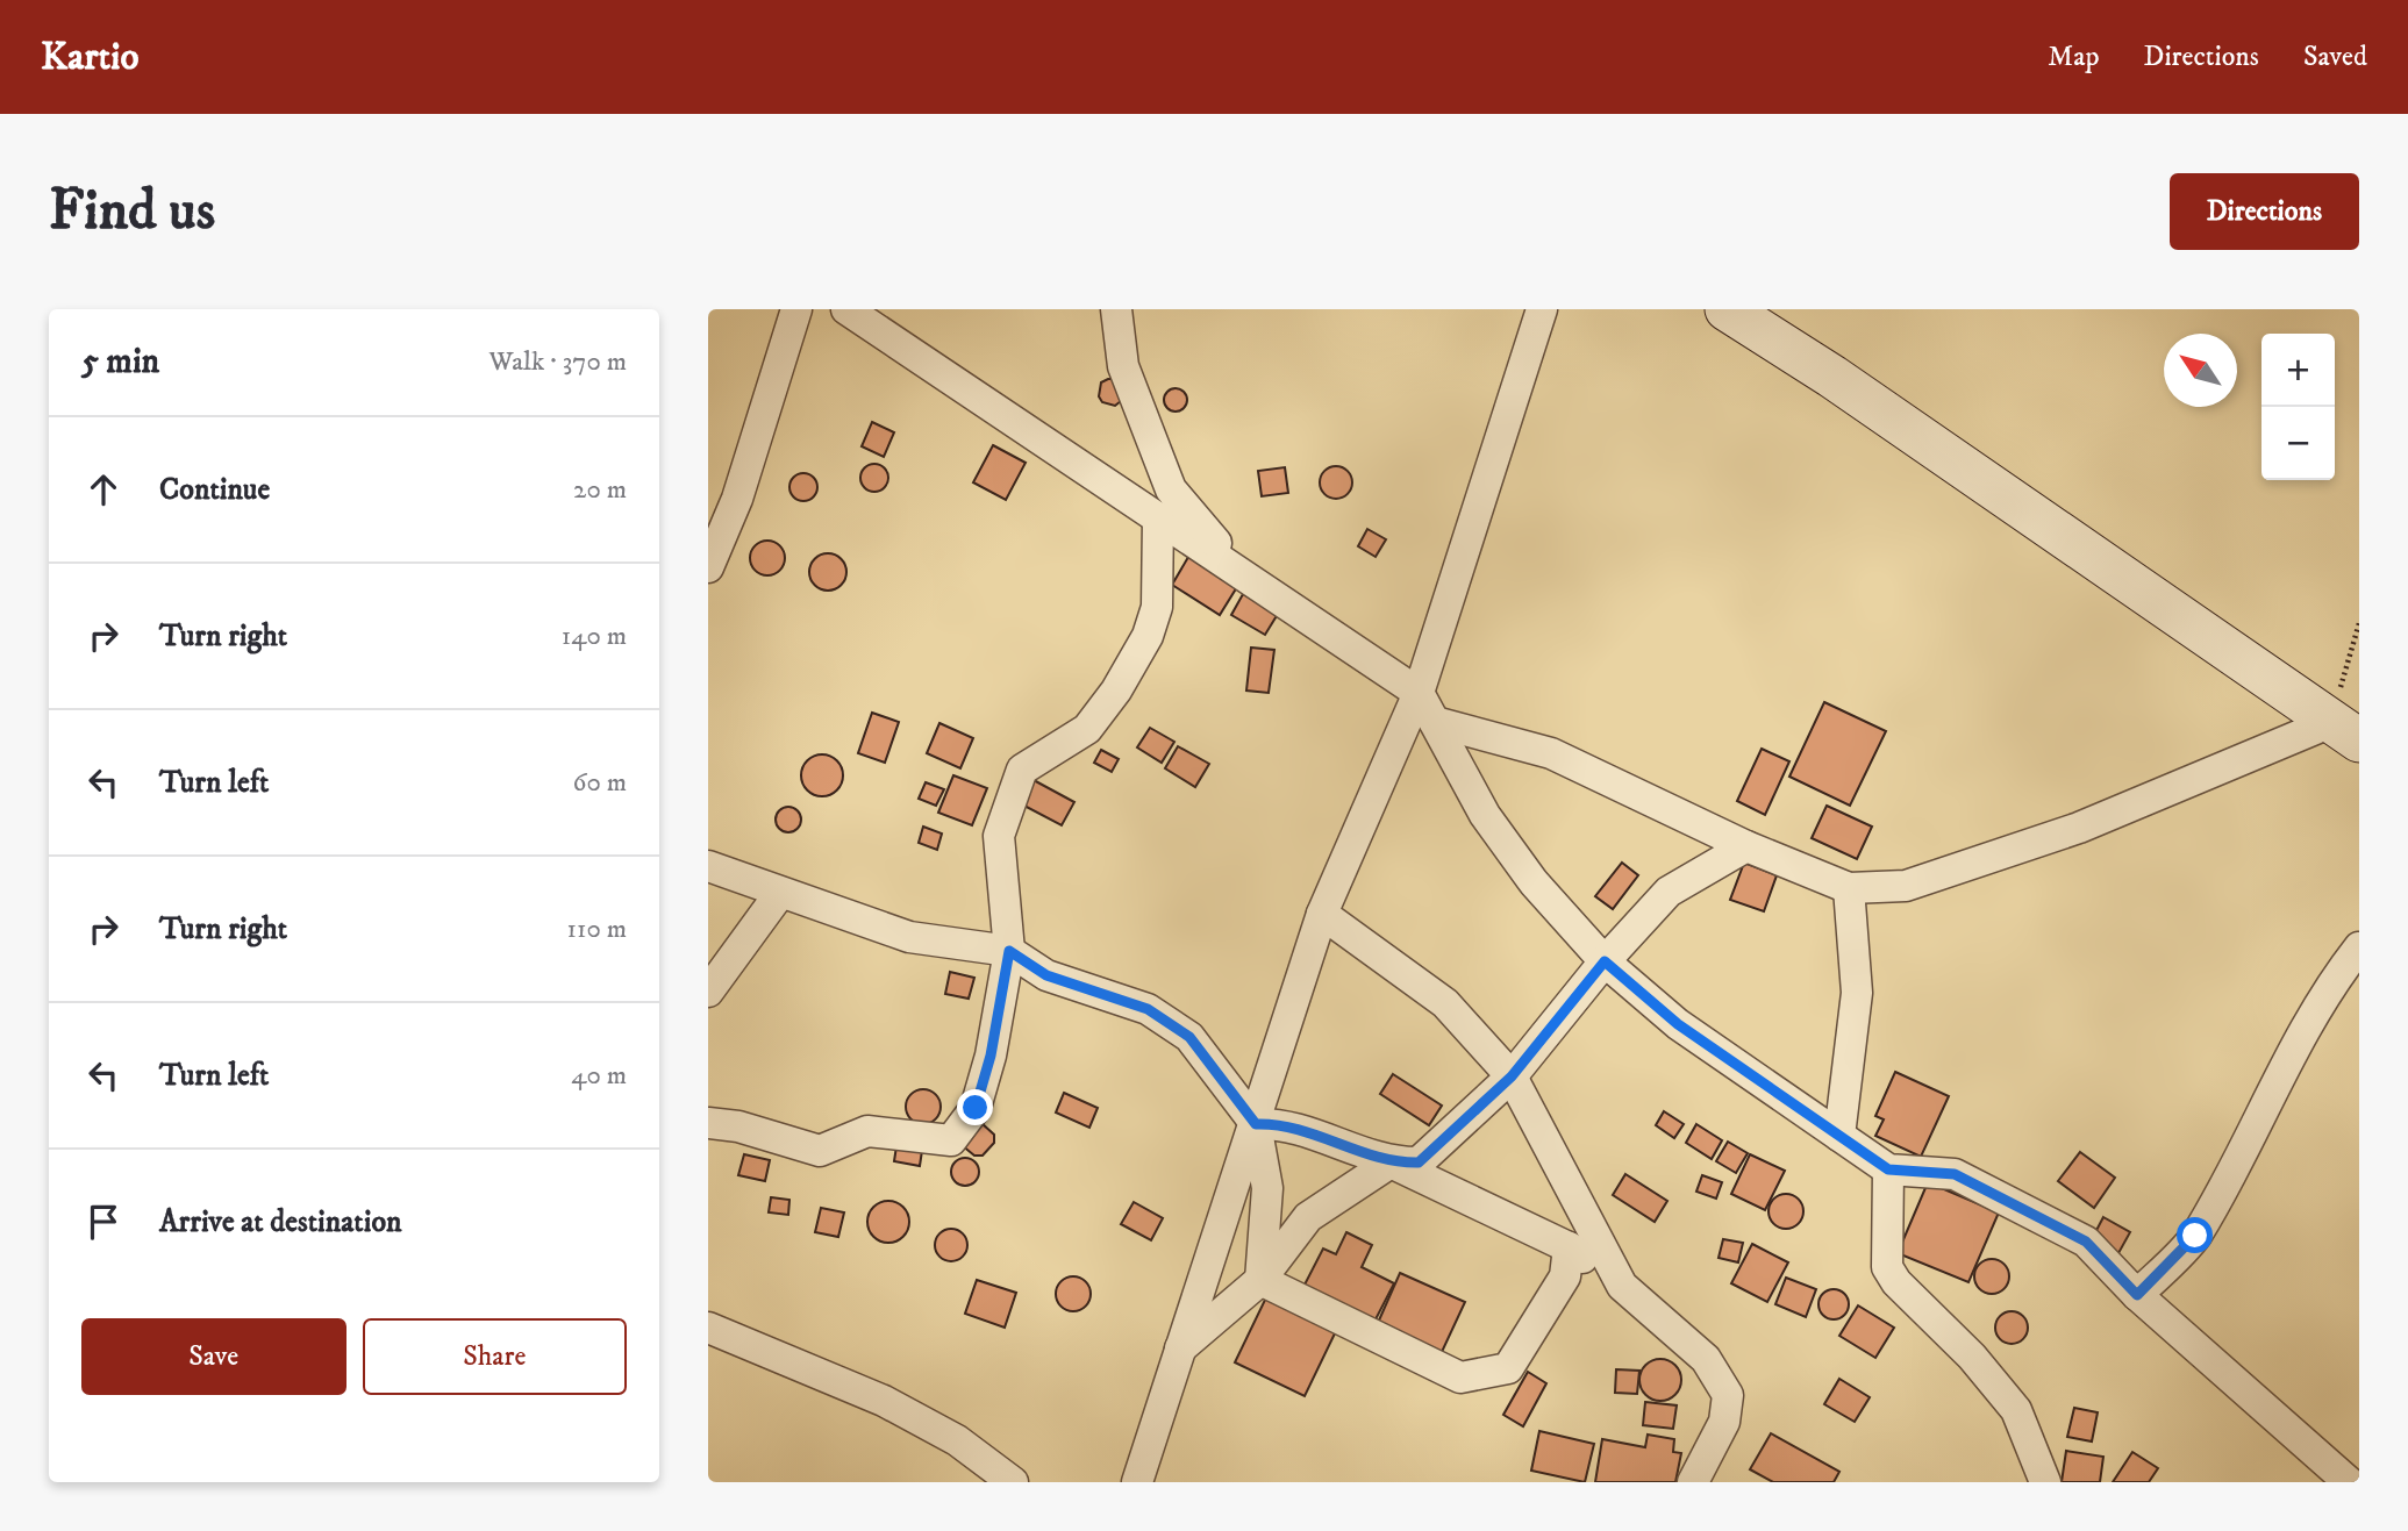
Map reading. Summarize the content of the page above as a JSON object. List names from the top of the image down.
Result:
{
  "north": "top left",
  "page": {
    "header": "Kartio",
    "nav": ["Map", "Directions", "Saved"],
    "buttons": [
      "Directions",
      ["Save", "Share"]
    ],
    "title": "Find us",
    "heading": ["5 min", "Walk · 370 m"],
    "map_buttons": ["+", "−"],
    "list": [
      ["Continue", "20 m"],
      ["Turn right", "140 m"],
      ["Turn left", "60 m"],
      ["Turn right", "110 m"],
      ["Turn left", "40 m"],
      "Arrive at destination"
    ]
  }
}
